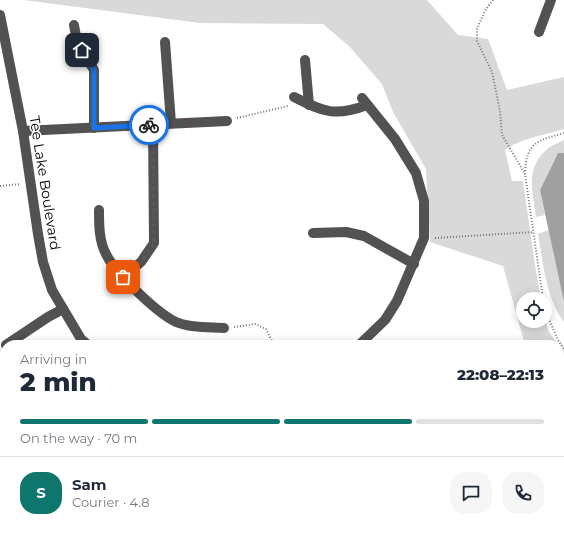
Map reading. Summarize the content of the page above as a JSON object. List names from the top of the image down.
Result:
{
  "streets": {
    "street": ["Tee Lake Boulevard"]
  },
  "page": {
    "heading": ["2 min", "Arriving in", "22:08–22:13"],
    "panel": ["Sam", "Courier · 4.8"],
    "bar": "On the way · 70 m",
    "round": "S"
  }
}
